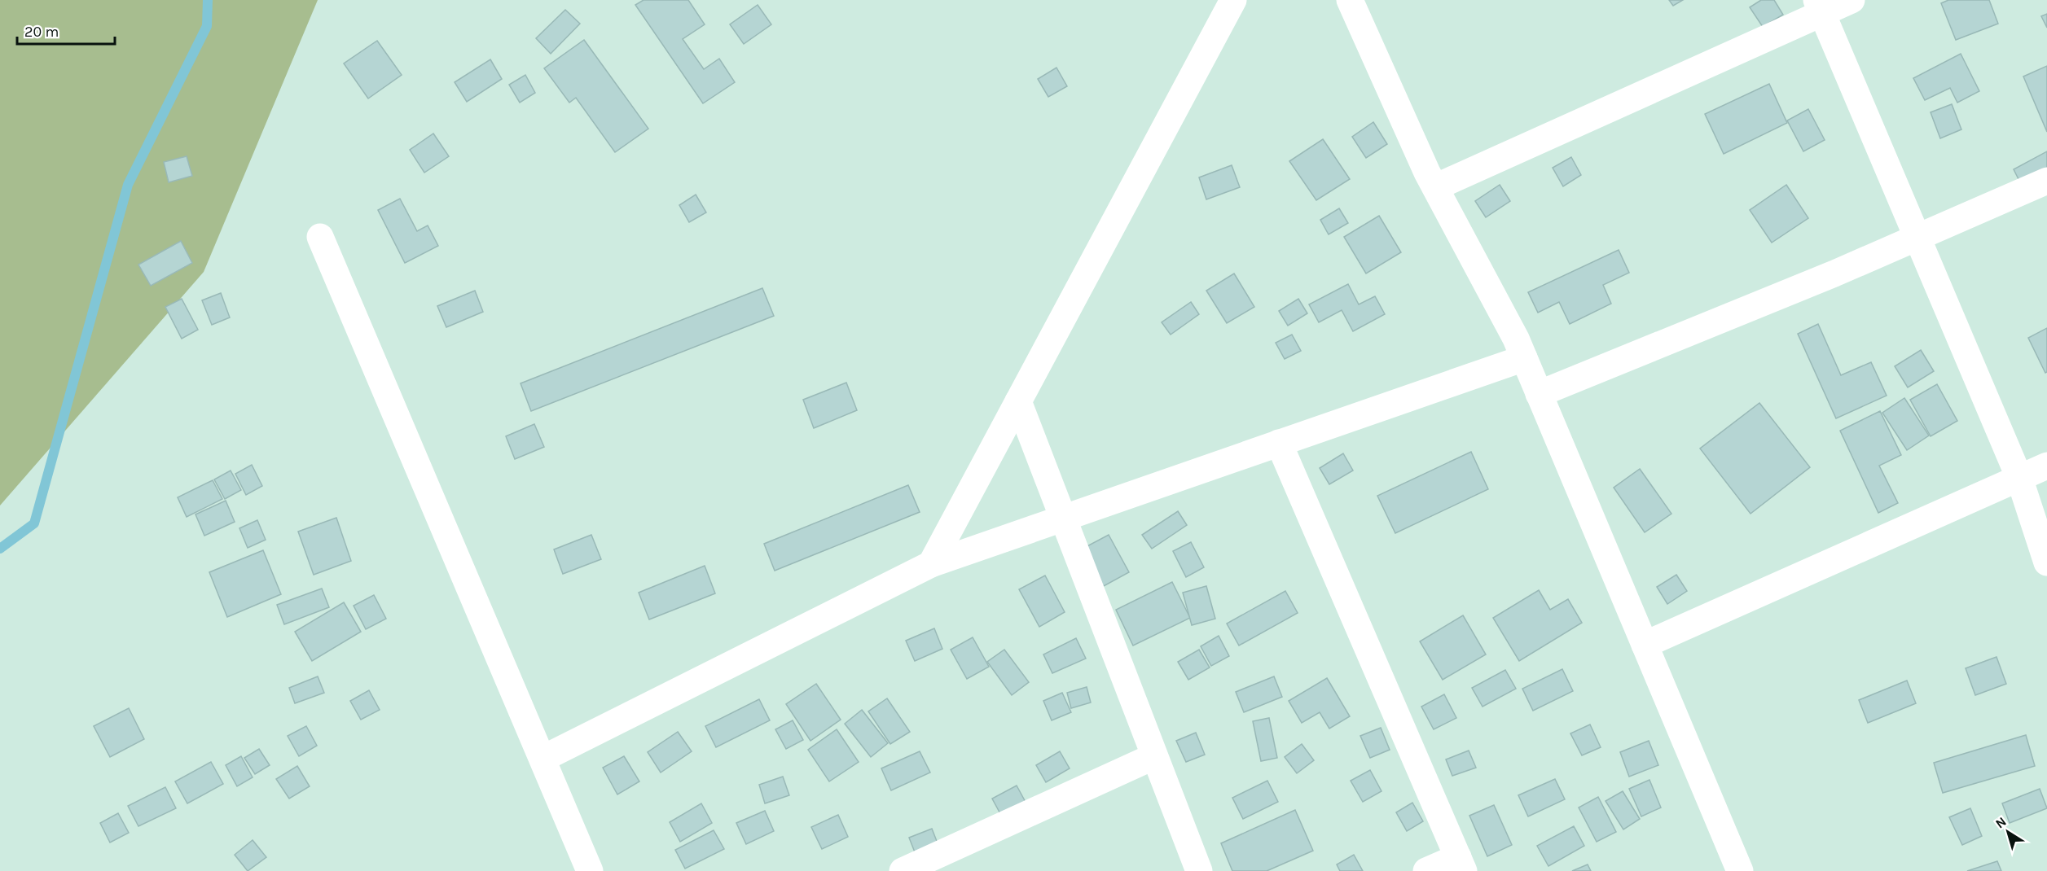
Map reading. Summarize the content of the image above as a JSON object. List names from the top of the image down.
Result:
{
  "scale_bar": "20 m",
  "north": "top left"
}
